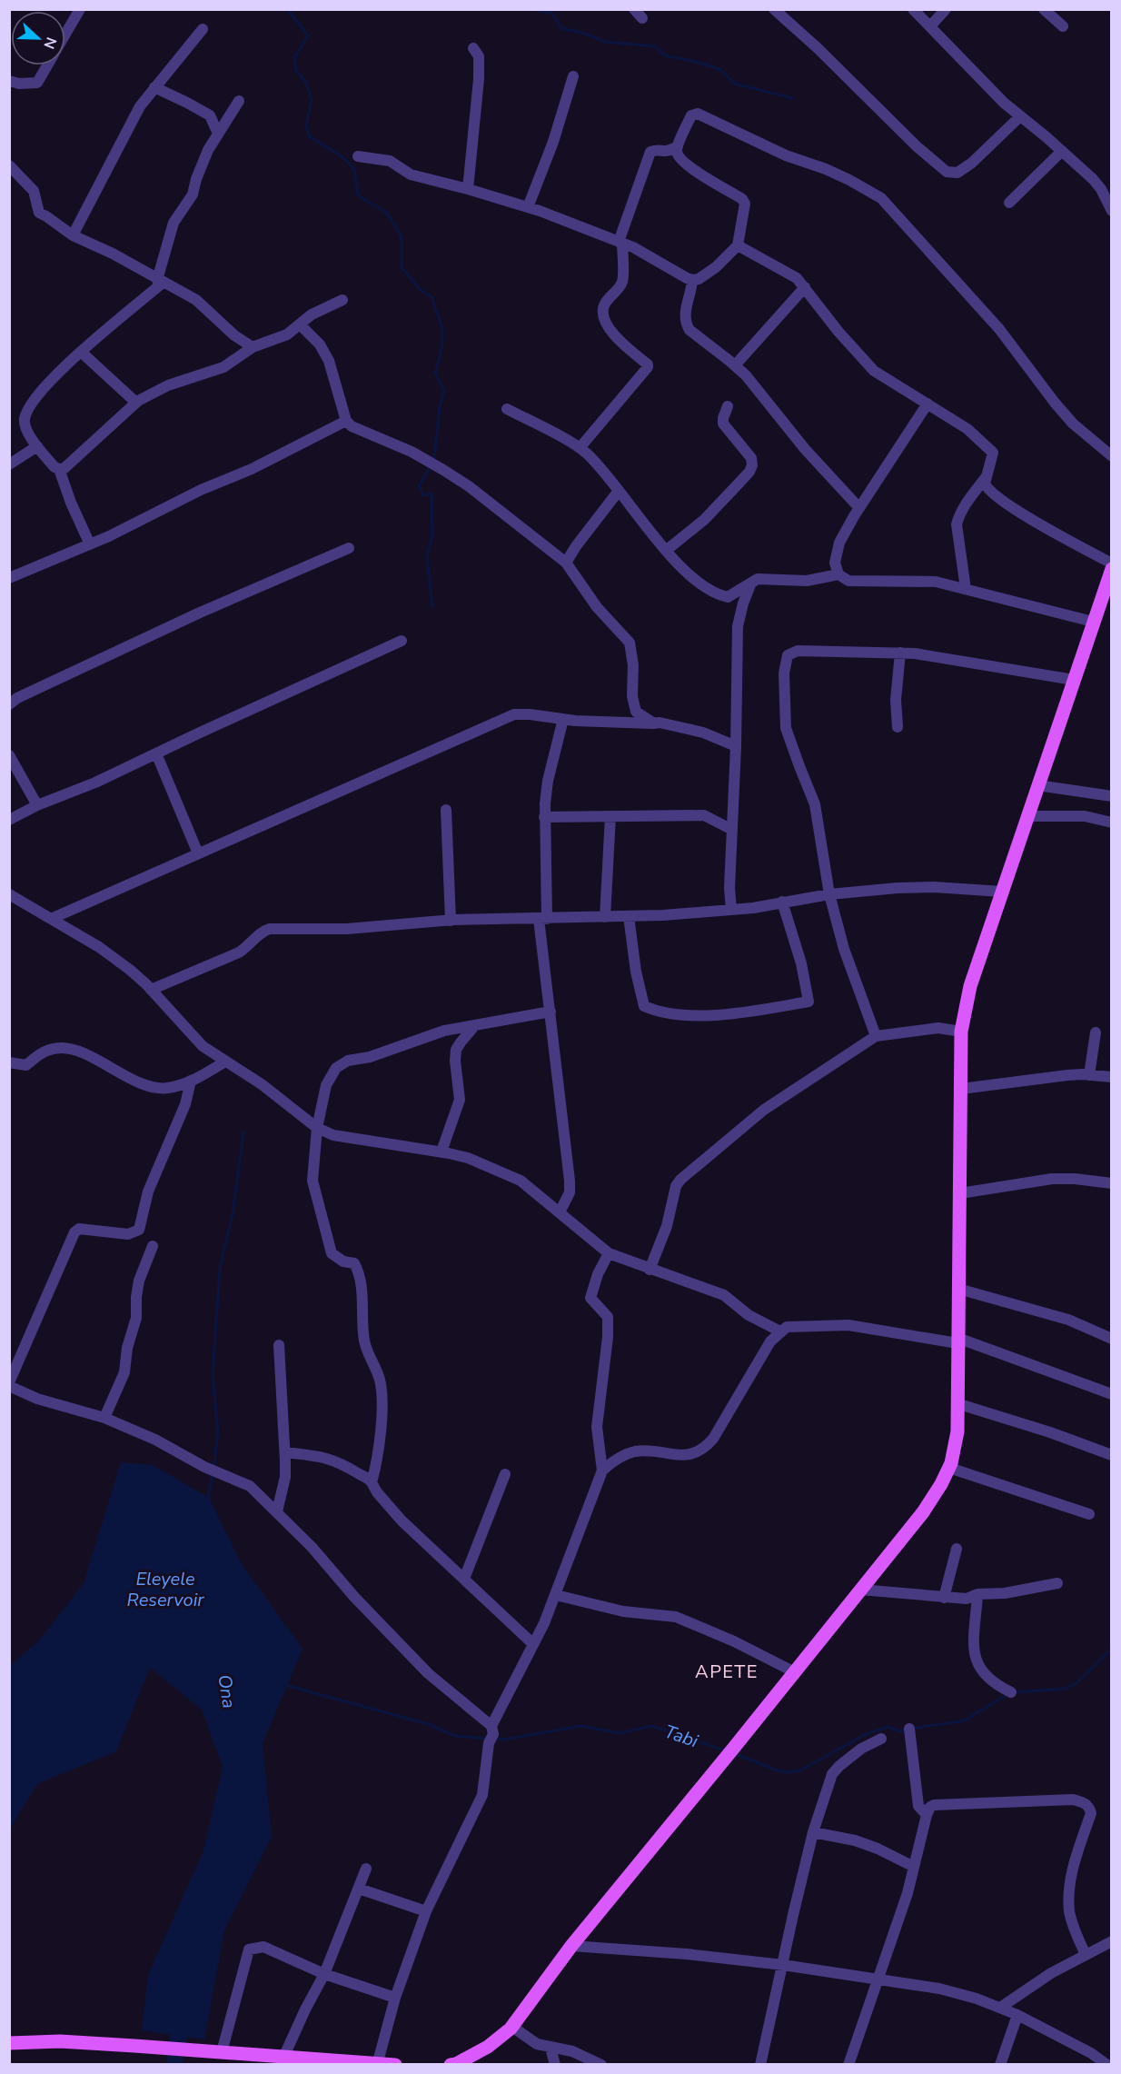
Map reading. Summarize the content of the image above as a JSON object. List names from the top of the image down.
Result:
{
  "districts": ["APETE"],
  "water": ["Eleyele Reservoir", "Ona", "Tabi"],
  "north": "right"
}
